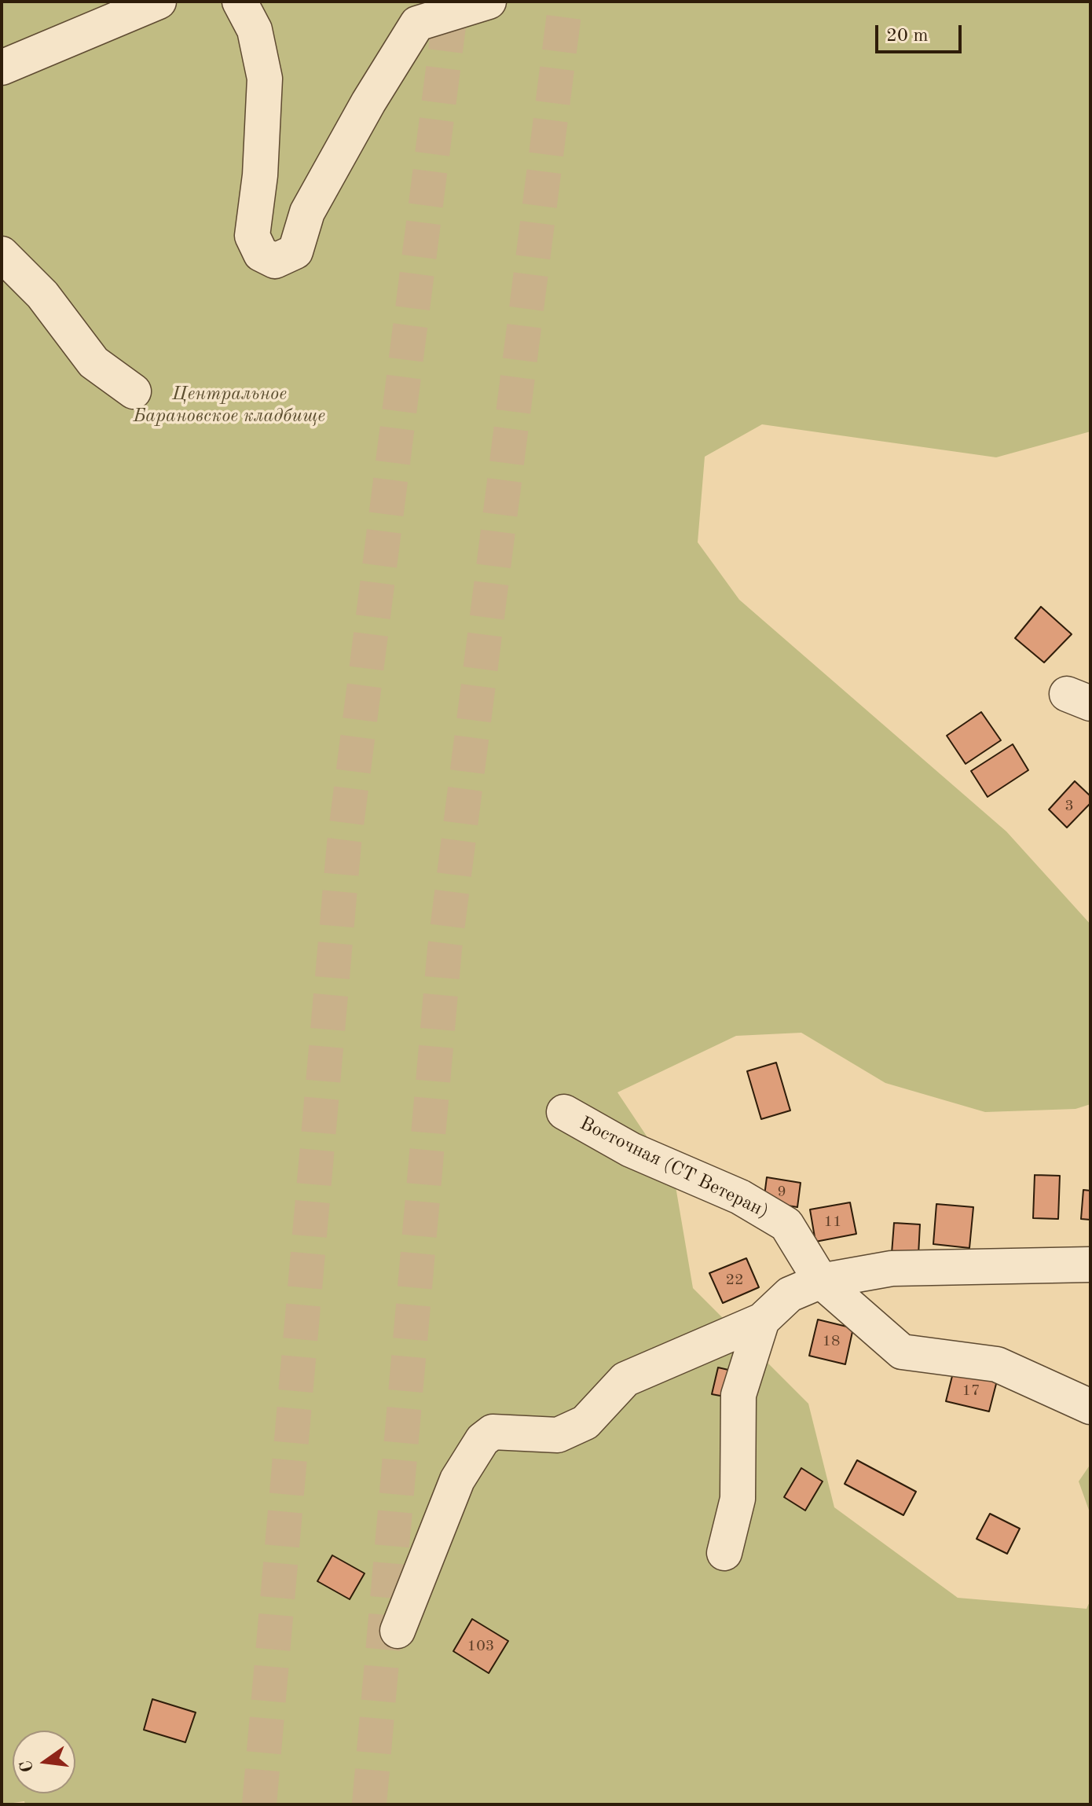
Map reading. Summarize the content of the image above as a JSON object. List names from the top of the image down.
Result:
{
  "streets": {
    "street": ["Восточная (СТ Ветеран)"]
  },
  "parks": ["Центральное Барановское кладбище"],
  "house_numbers": [
    "3",
    "9",
    "11",
    "22",
    "18",
    "17",
    "103"
  ],
  "scale_bar": "20 m",
  "north": "left"
}
